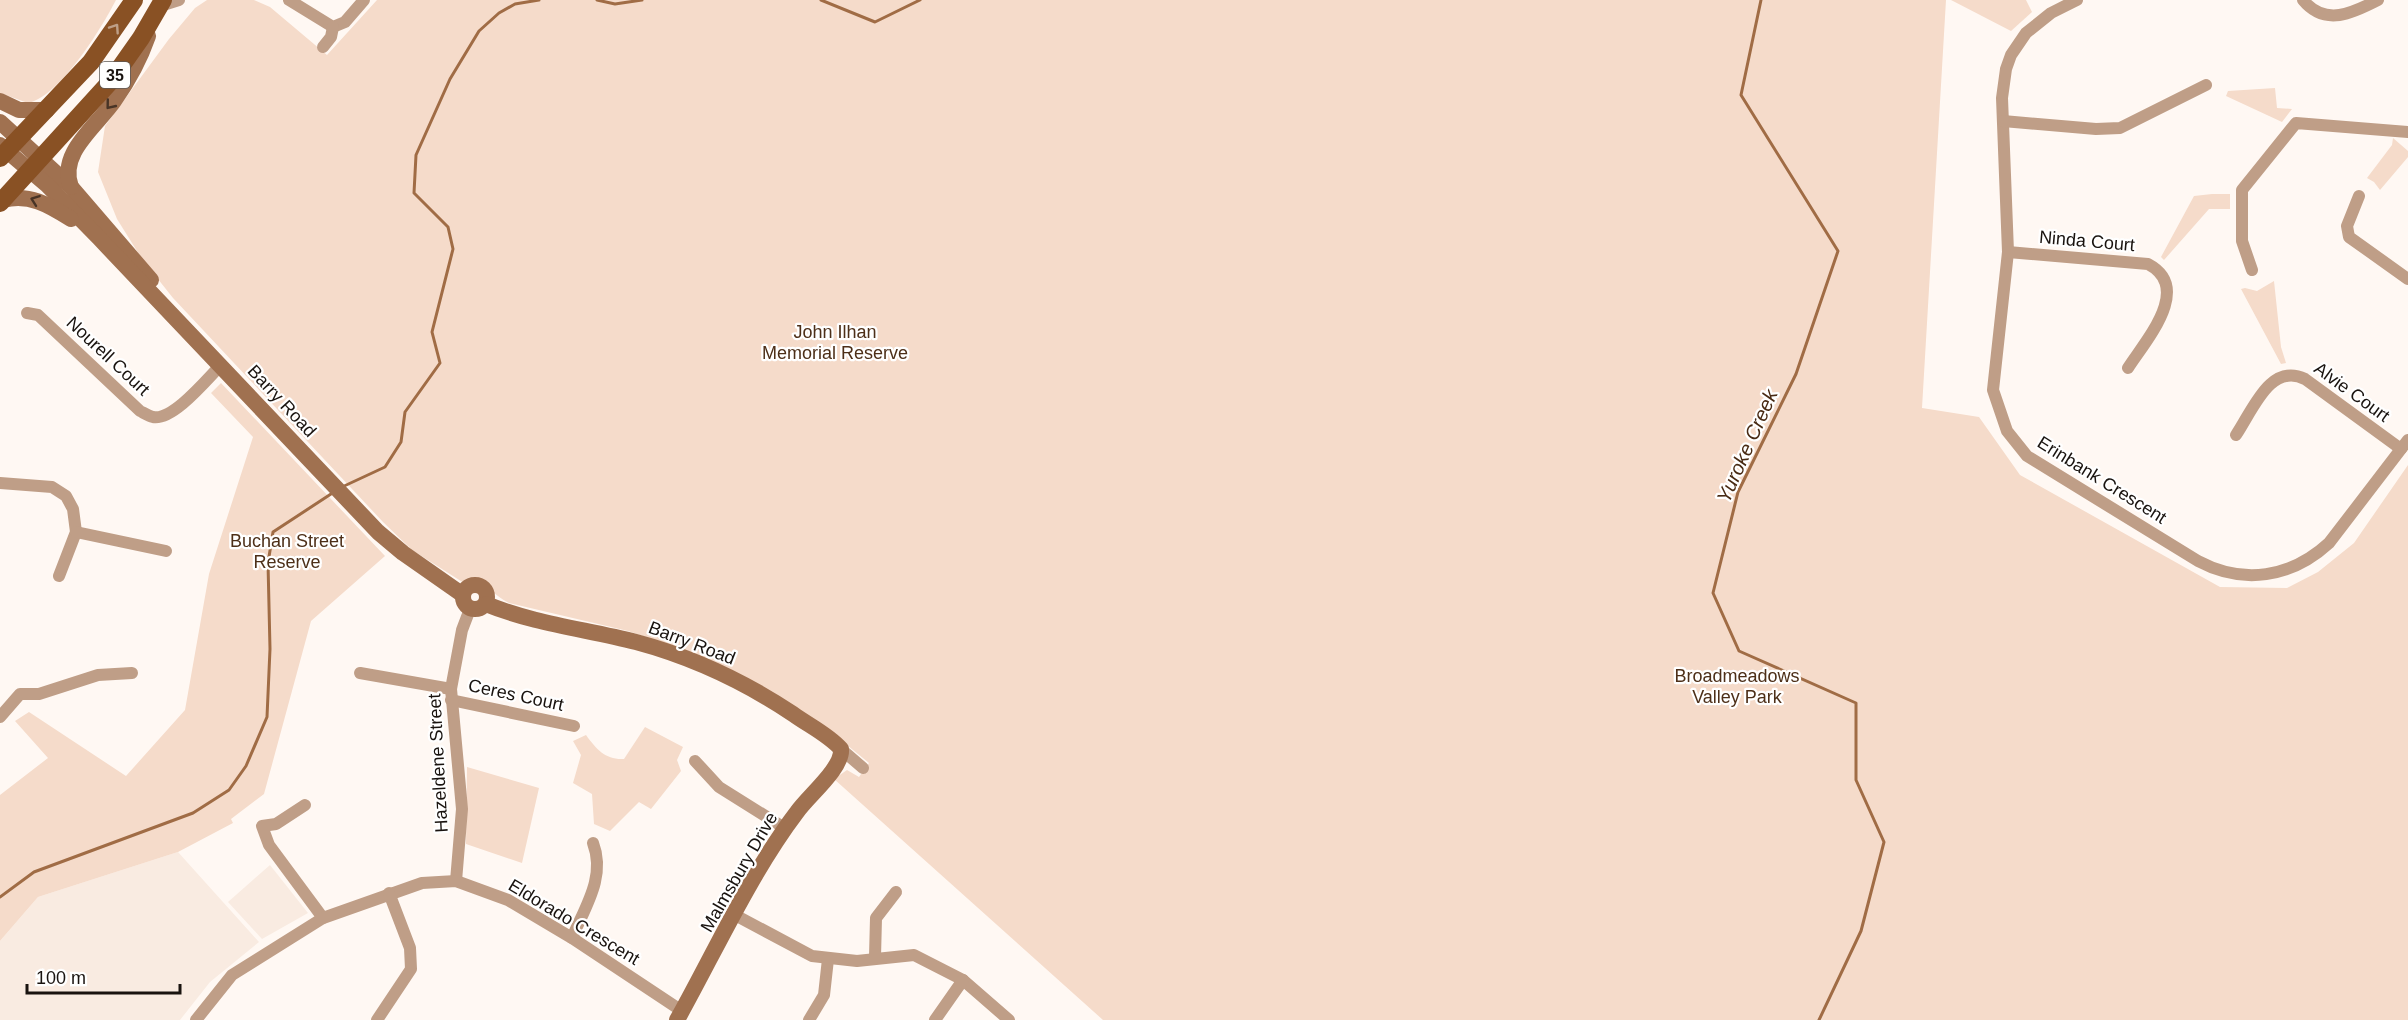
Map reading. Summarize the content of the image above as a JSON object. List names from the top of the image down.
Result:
{
  "streets": {
    "main road": ["35"],
    "street": [
      "Ninda Court",
      "Nourell Court",
      "Alvie Court",
      "Barry Road",
      "Erinbank Crescent",
      "Ceres Court",
      "Hazeldene Street",
      "Malmsbury Drive",
      "Eldorado Crescent"
    ]
  },
  "crossings": [
    ["35", "Barry Road"],
    ["Ninda Court", "Erinbank Crescent"],
    ["Nourell Court", "Barry Road"],
    ["Alvie Court", "Erinbank Crescent"],
    ["Barry Road", "Hazeldene Street"],
    ["Barry Road", "Malmsbury Drive"],
    ["Ceres Court", "Hazeldene Street"],
    ["Hazeldene Street", "Eldorado Crescent"],
    ["Malmsbury Drive", "Eldorado Crescent"]
  ],
  "water": ["Yuroke Creek"],
  "parks": ["John Ilhan Memorial Reserve", "Buchan Street Reserve", "Broadmeadows Valley Park"],
  "scale_bar": "100 m"
}
